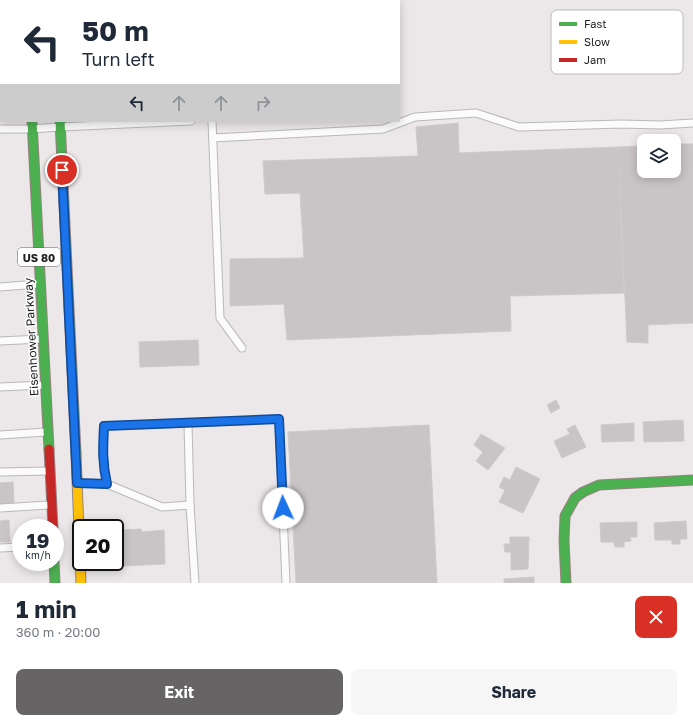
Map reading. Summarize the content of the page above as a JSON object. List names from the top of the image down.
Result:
{
  "streets": {
    "main road": ["US 80", "Eisenhower Parkway"]
  },
  "legend": ["Fast", "Slow", "Jam"],
  "page": {
    "turn": ["50 m", "Turn left"],
    "speed": "19 km/h",
    "limit": "20",
    "heading": ["1 min", "360 m · 20:00"],
    "buttons": ["Exit", "Share"]
  }
}
